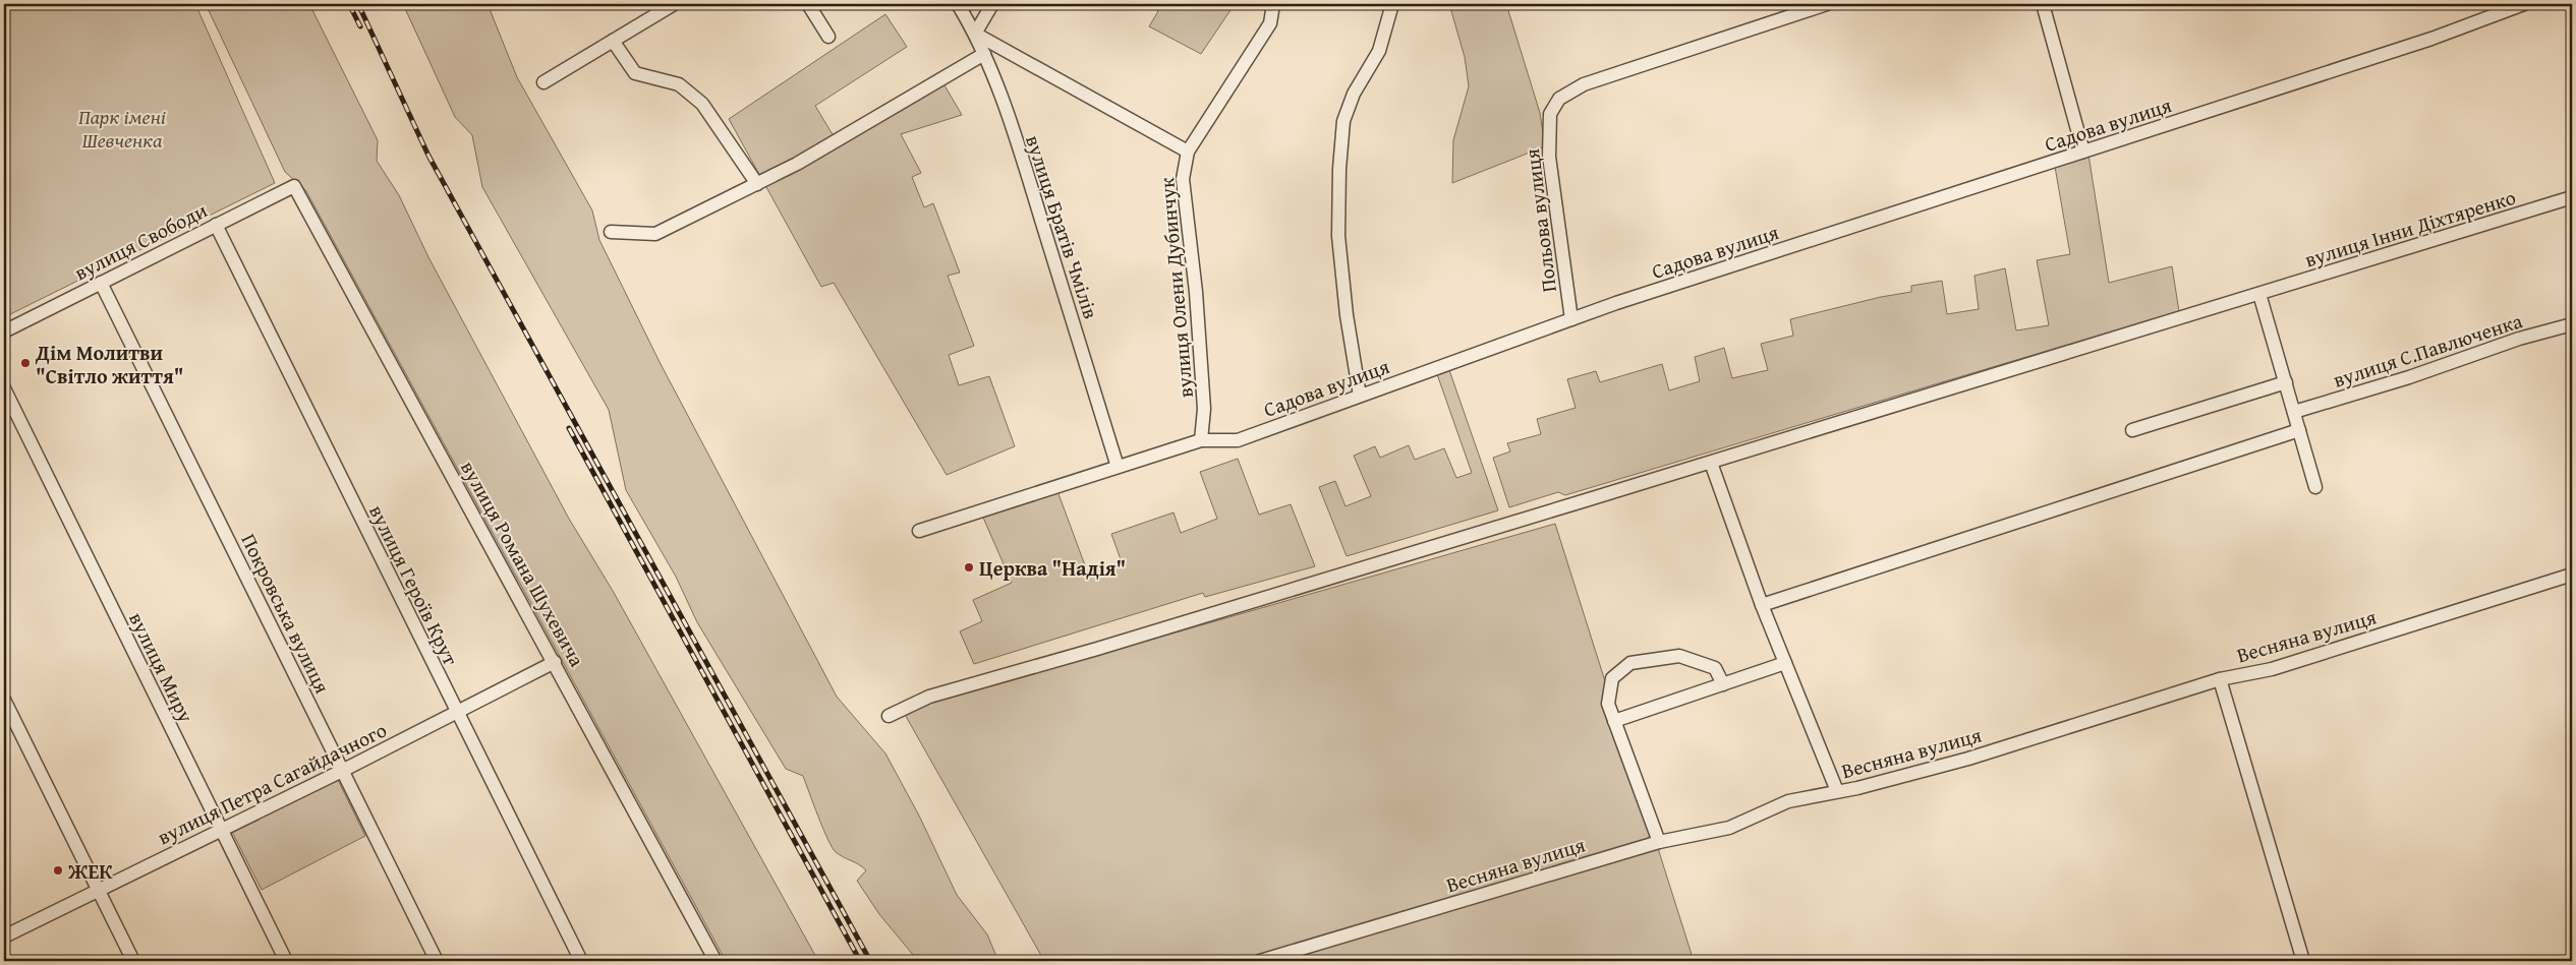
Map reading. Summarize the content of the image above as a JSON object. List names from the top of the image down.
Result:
{
  "streets": {
    "street": [
      "Садова вулиця",
      "Польова вулиця",
      "вулиця Братів Чмілів",
      "вулиця Інни Діхтяренко",
      "вулиця Свободи",
      "вулиця Олени Дубинчук",
      "вулиця С.Павлюченка",
      "вулиця Романа Шухевича",
      "вулиця Героїв Крут",
      "Покровська вулиця",
      "Весняна вулиця",
      "вулиця Миру",
      "вулиця Петра Сагайдачного"
    ]
  },
  "crossings": [
    ["Садова вулиця", "Польова вулиця"],
    ["Садова вулиця", "вулиця Братів Чмілів"],
    ["Садова вулиця", "вулиця Олени Дубинчук"],
    ["вулиця Свободи", "вулиця Романа Шухевича"],
    ["вулиця Свободи", "вулиця Героїв Крут"],
    ["вулиця Свободи", "Покровська вулиця"],
    ["вулиця Романа Шухевича", "вулиця Петра Сагайдачного"],
    ["вулиця Героїв Крут", "вулиця Петра Сагайдачного"],
    ["Покровська вулиця", "вулиця Петра Сагайдачного"],
    ["вулиця Миру", "вулиця Петра Сагайдачного"]
  ],
  "parks": ["Парк імені Шевченка"],
  "places": ["Дім Молитви \"Світло життя\"", "Церква \"Надія\"", "ЖЕК"]
}
